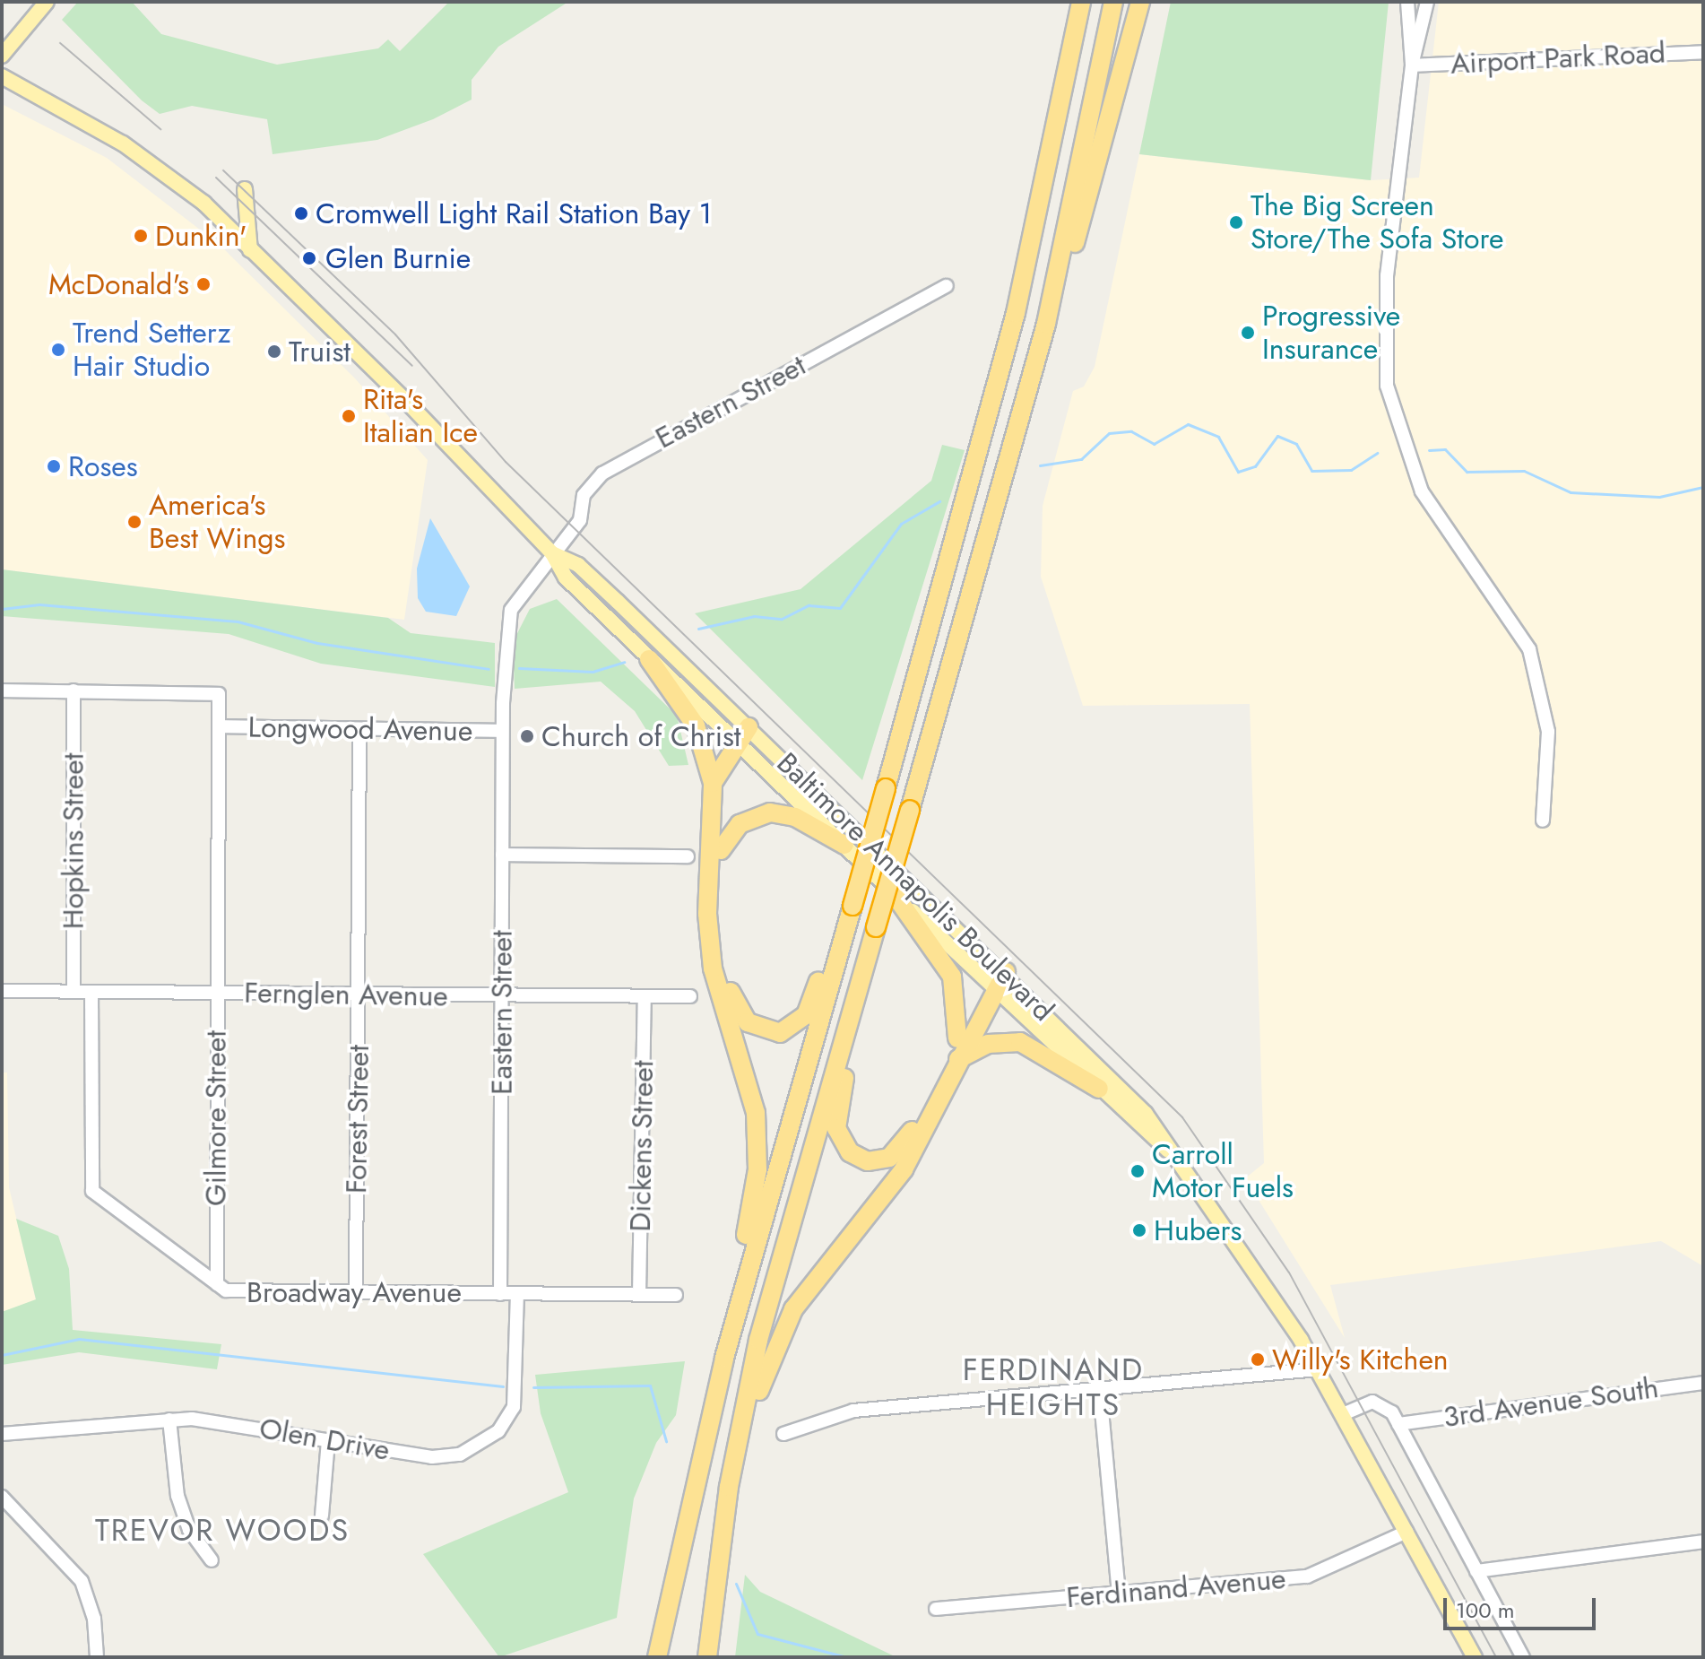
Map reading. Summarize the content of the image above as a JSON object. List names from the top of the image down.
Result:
{
  "streets": {
    "main road": ["Baltimore Annapolis Boulevard"],
    "street": [
      "Airport Park Road",
      "Eastern Street",
      "Longwood Avenue",
      "Hopkins Street",
      "Fernglen Avenue",
      "Gilmore Street",
      "Forest Street",
      "Dickens Street",
      "Broadway Avenue",
      "3rd Avenue South",
      "Olen Drive",
      "Ferdinand Avenue"
    ]
  },
  "crossings": [
    ["Eastern Street", "Longwood Avenue"],
    ["Eastern Street", "Baltimore Annapolis Boulevard"],
    ["Eastern Street", "Fernglen Avenue"],
    ["Eastern Street", "Broadway Avenue"],
    ["Longwood Avenue", "Hopkins Street"],
    ["Longwood Avenue", "Gilmore Street"],
    ["Longwood Avenue", "Forest Street"],
    ["Hopkins Street", "Fernglen Avenue"],
    ["Baltimore Annapolis Boulevard", "Ferdinand Avenue"],
    ["Fernglen Avenue", "Gilmore Street"],
    ["Fernglen Avenue", "Forest Street"],
    ["Fernglen Avenue", "Dickens Street"],
    ["Fernglen Avenue", "Broadway Avenue"],
    ["Gilmore Street", "Broadway Avenue"],
    ["Forest Street", "Broadway Avenue"],
    ["Dickens Street", "Broadway Avenue"],
    ["Broadway Avenue", "Olen Drive"]
  ],
  "districts": ["FERDINAND HEIGHTS", "TREVOR WOODS"],
  "places": [
    "Cromwell Light Rail Station Bay 1",
    "The Big Screen Store/The Sofa Store",
    "Dunkin'",
    "Glen Burnie",
    "McDonald's",
    "Progressive Insurance",
    "Trend Setterz Hair Studio",
    "Truist",
    "Rita's Italian Ice",
    "Roses",
    "America's Best Wings",
    "Church of Christ",
    "Carroll Motor Fuels",
    "Hubers",
    "Willy's Kitchen"
  ],
  "scale_bar": "100 m"
}
